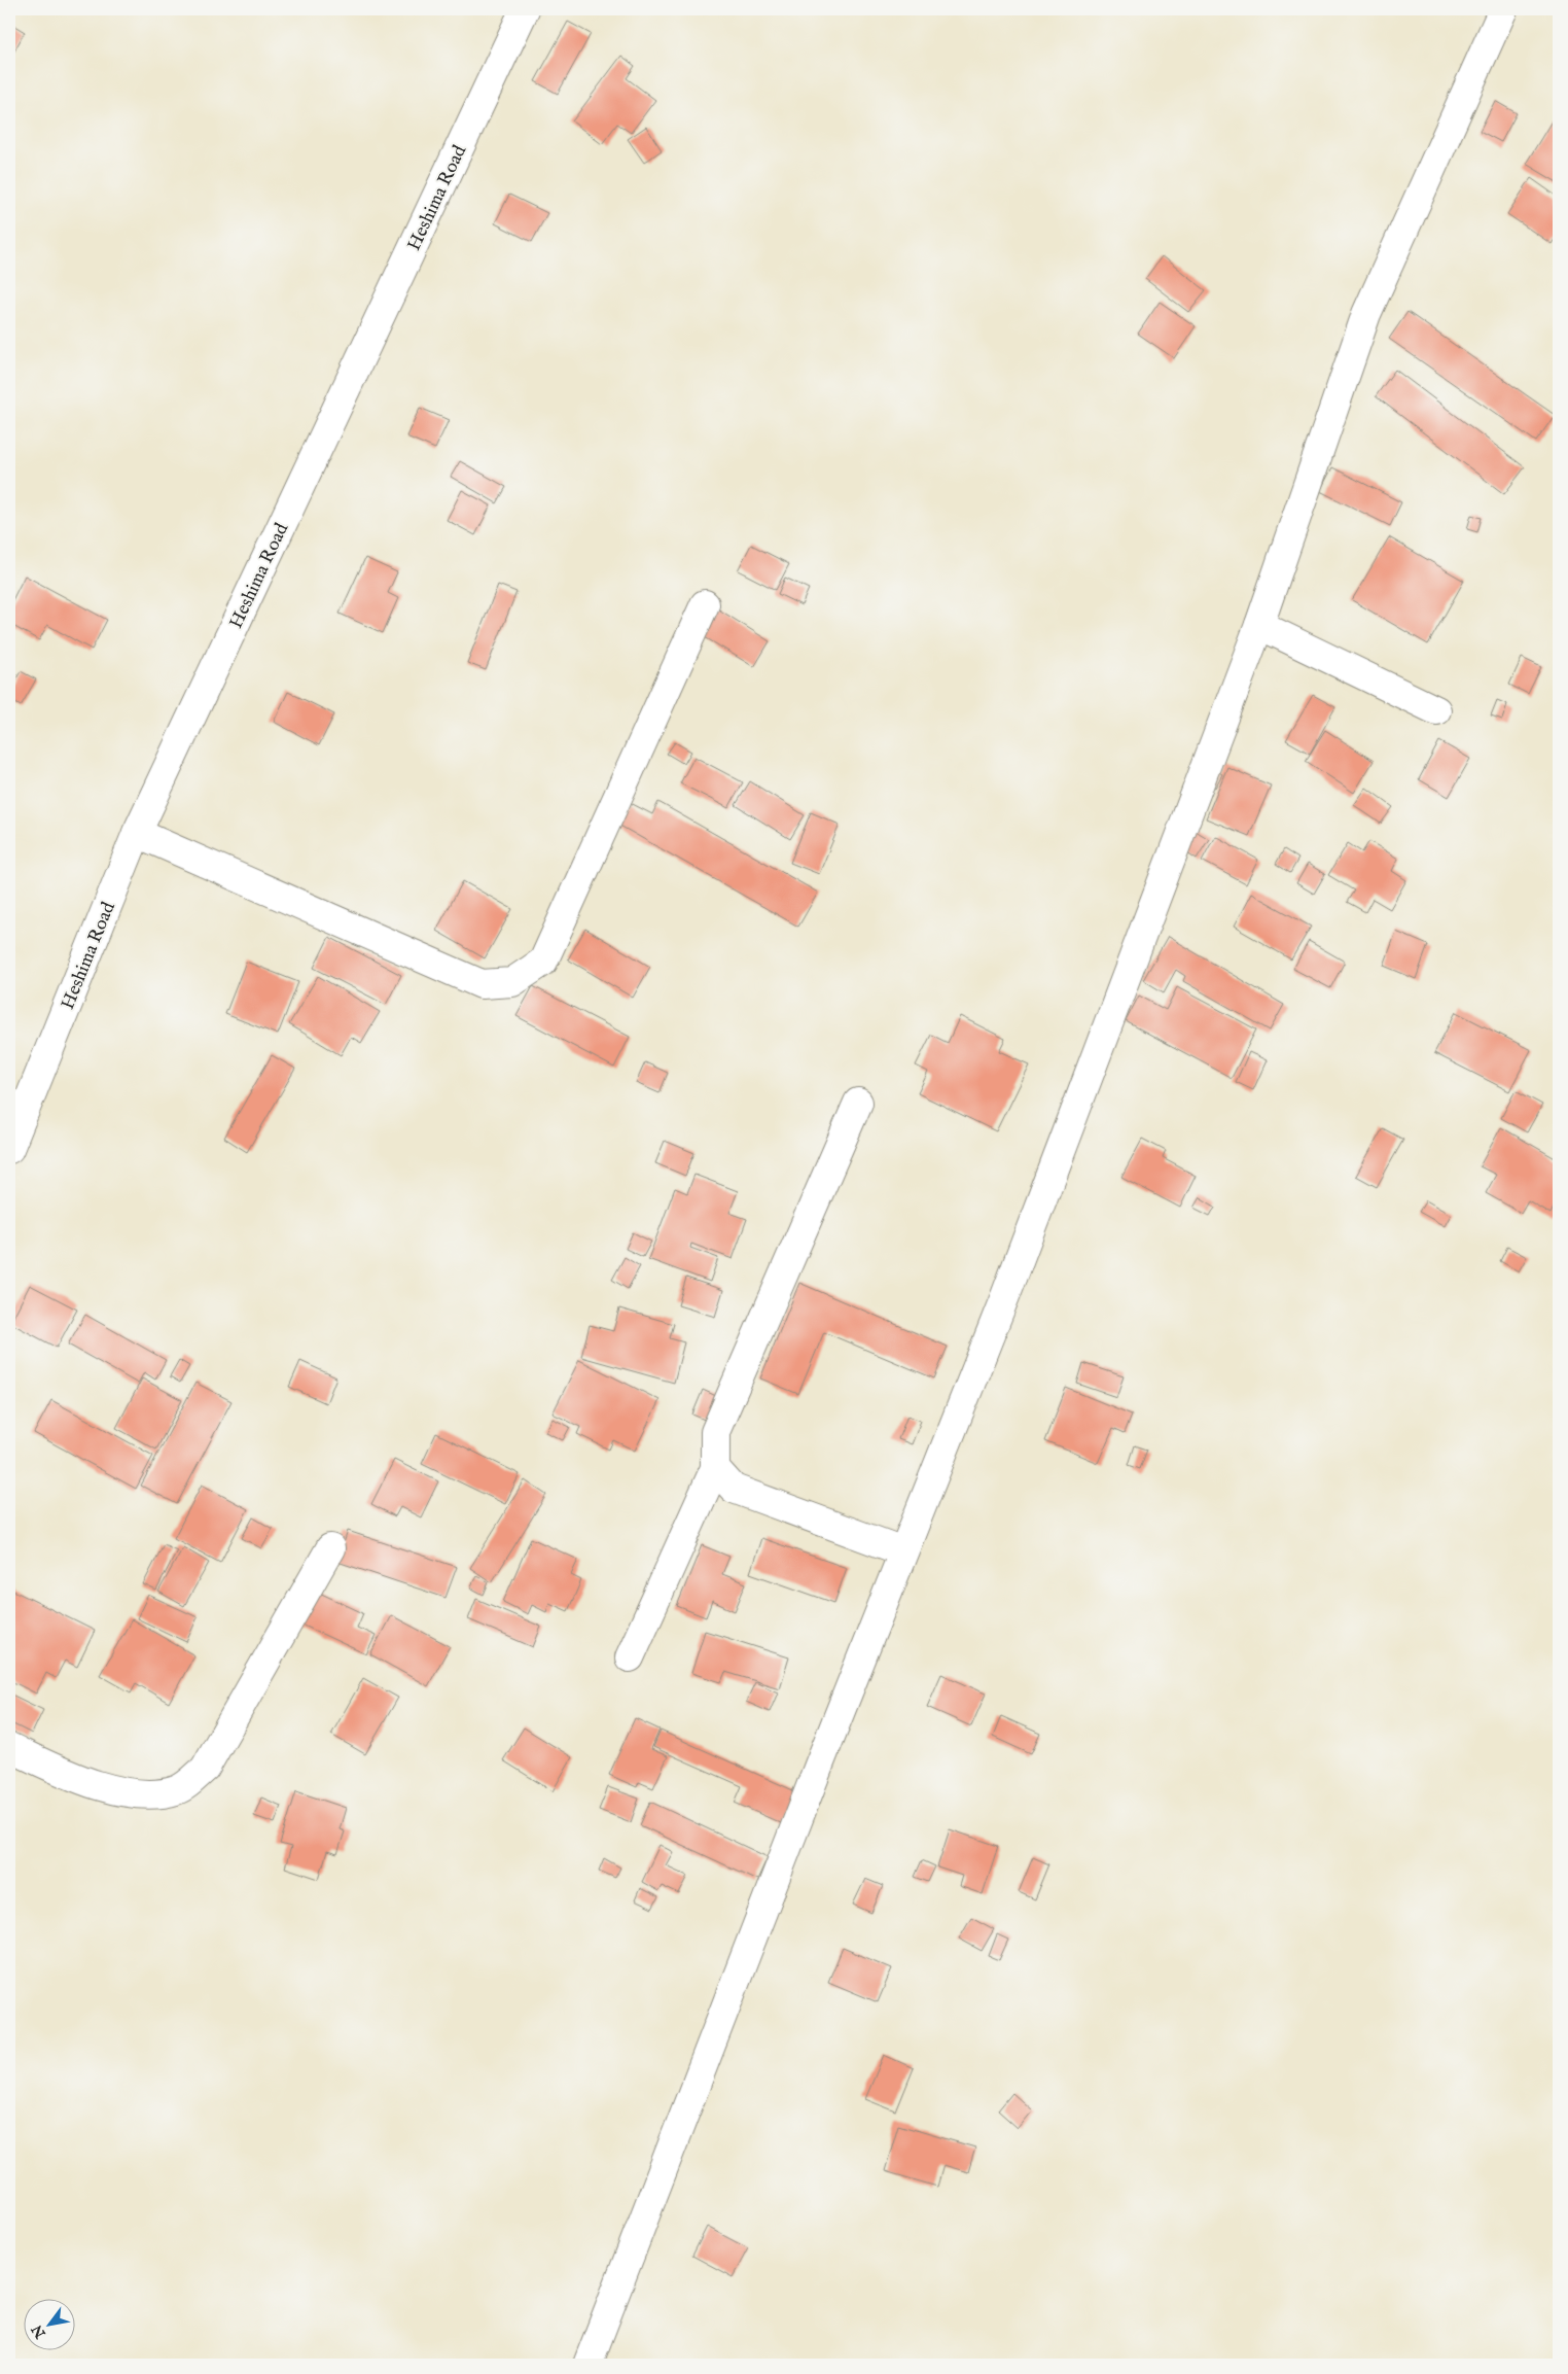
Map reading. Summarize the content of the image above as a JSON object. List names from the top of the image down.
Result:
{
  "streets": {
    "street": ["Heshima Road"]
  },
  "north": "bottom left"
}
